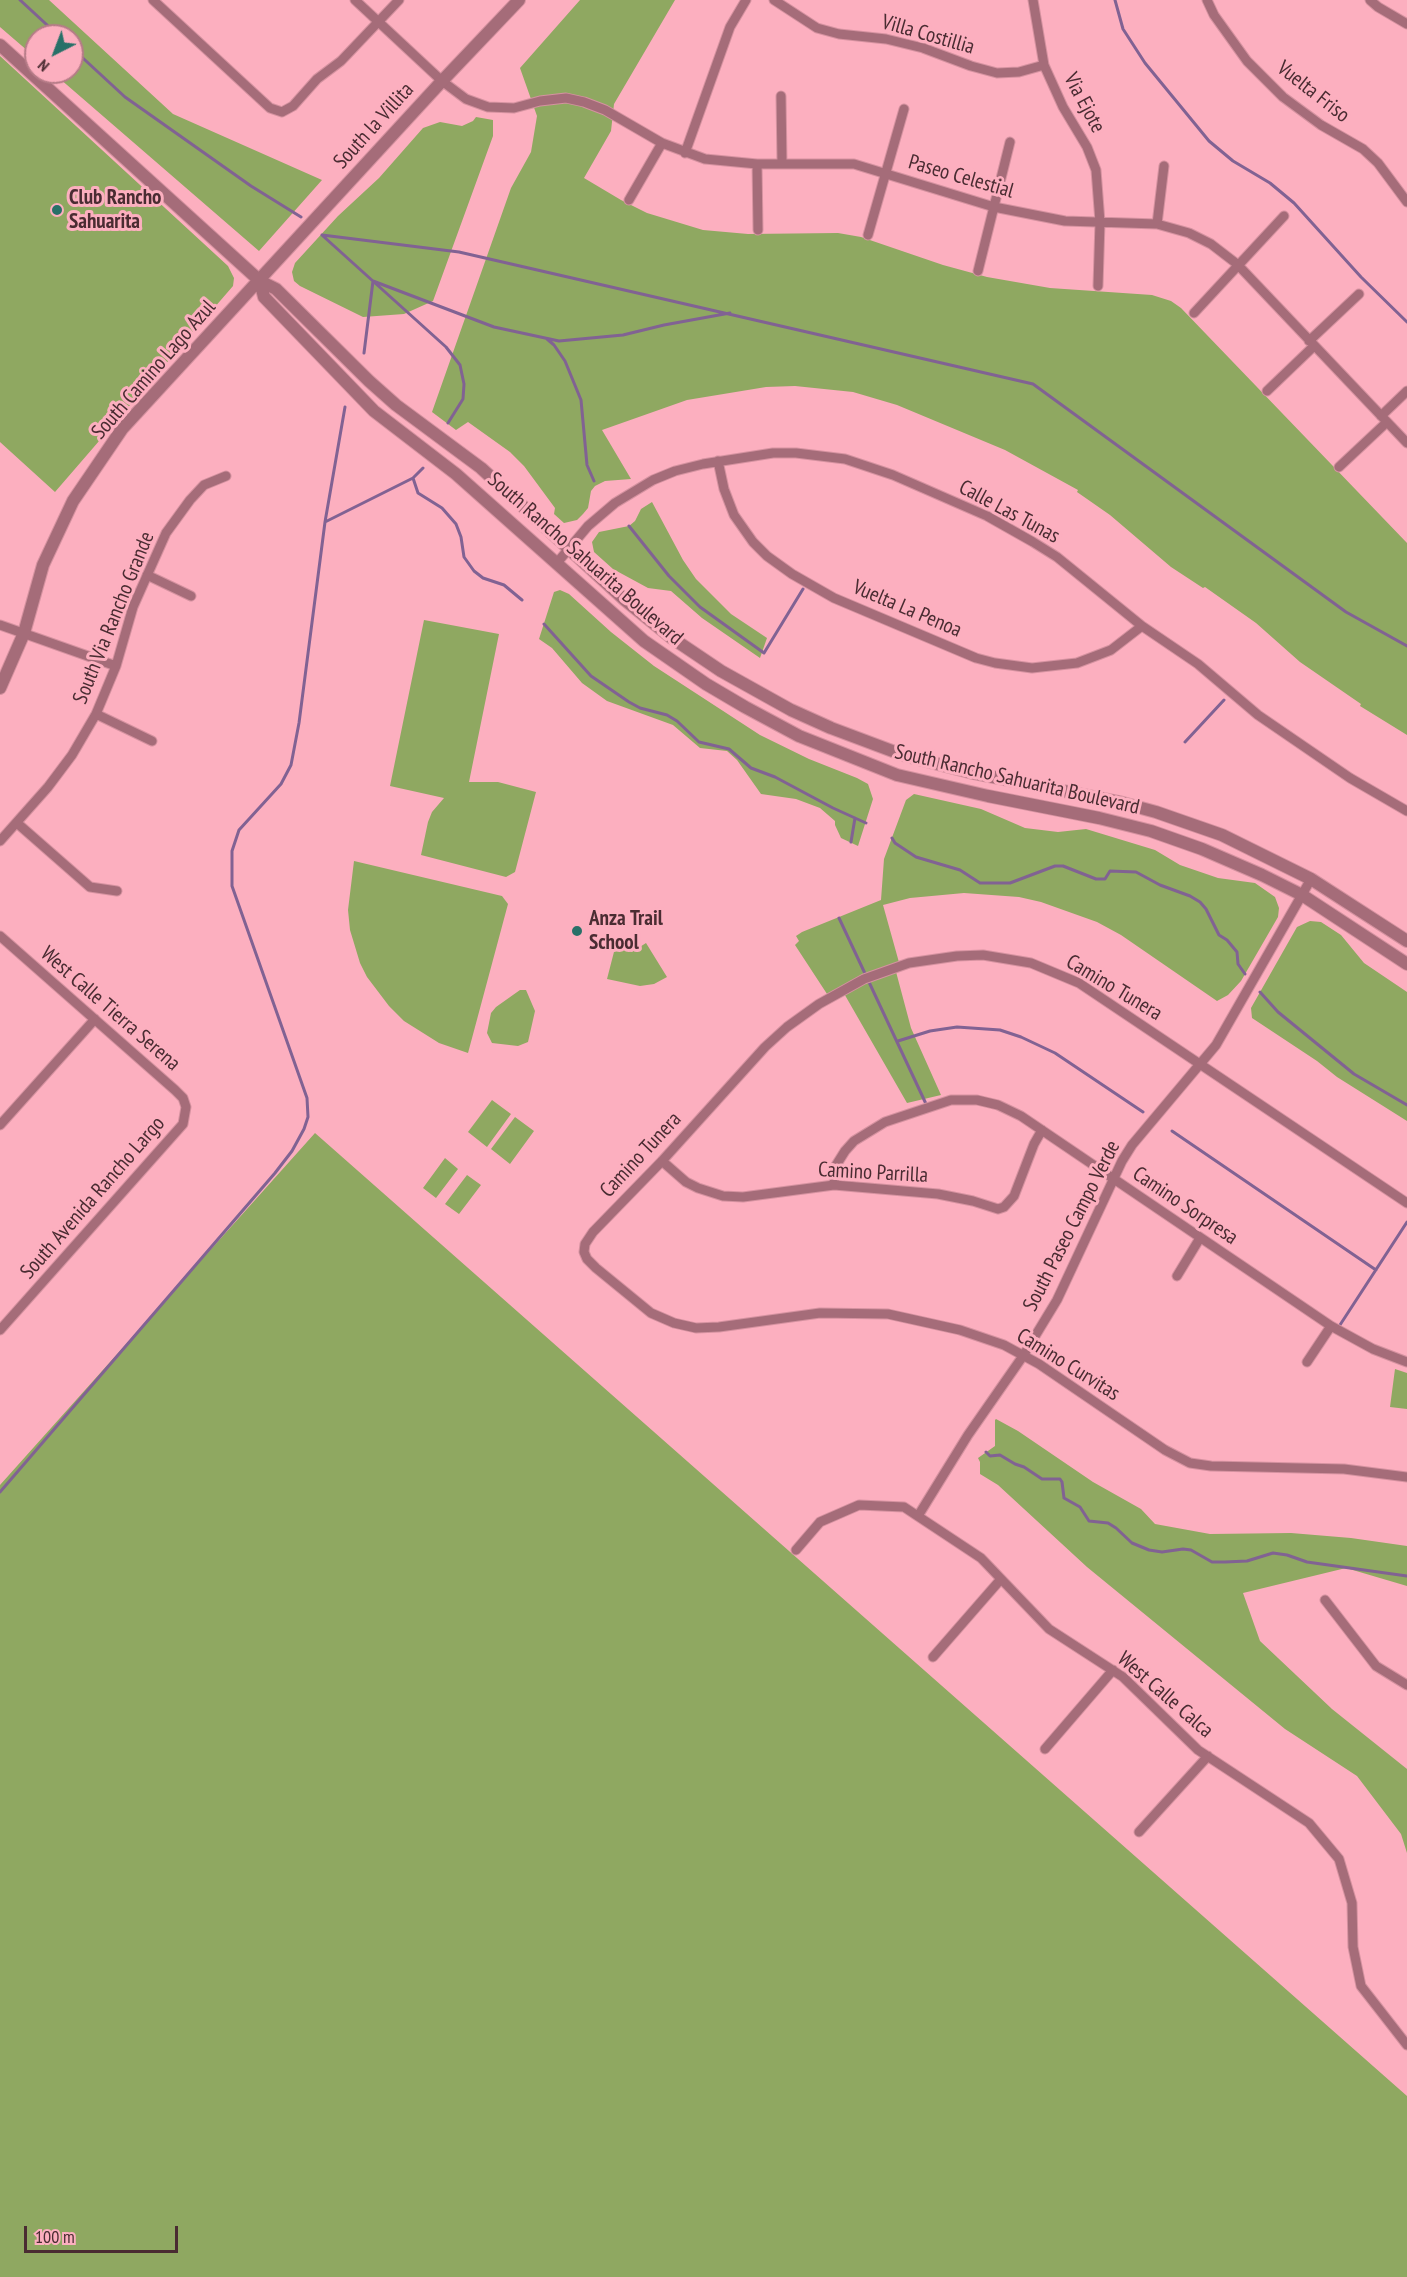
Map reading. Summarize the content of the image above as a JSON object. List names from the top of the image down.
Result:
{
  "streets": {
    "street": [
      "Villa Costillia",
      "Vuelta Friso",
      "Via Ejote",
      "South la Villita",
      "Paseo Celestial",
      "South Camino Lago Azul",
      "Calle Las Tunas",
      "South Rancho Sahuarita Boulevard",
      "Vuelta La Penoa",
      "South Via Rancho Grande",
      "Camino Tunera",
      "West Calle Tierra Serena",
      "Camino Parrilla",
      "South Avenida Rancho Largo",
      "Camino Sorpresa",
      "South Paseo Campo Verde",
      "Camino Curvitas",
      "West Calle Calca"
    ]
  },
  "crossings": [
    ["Villa Costillia", "Via Ejote"],
    ["Via Ejote", "Paseo Celestial"],
    ["South la Villita", "Paseo Celestial"],
    ["South la Villita", "South Camino Lago Azul"],
    ["South la Villita", "South Rancho Sahuarita Boulevard"],
    ["South Camino Lago Azul", "South Rancho Sahuarita Boulevard"],
    ["Calle Las Tunas", "South Rancho Sahuarita Boulevard"],
    ["Calle Las Tunas", "Vuelta La Penoa"],
    ["South Rancho Sahuarita Boulevard", "South Paseo Campo Verde"],
    ["Camino Tunera", "Camino Parrilla"],
    ["Camino Tunera", "South Paseo Campo Verde"],
    ["Camino Tunera", "Camino Curvitas"],
    ["West Calle Tierra Serena", "South Avenida Rancho Largo"],
    ["Camino Parrilla", "Camino Sorpresa"],
    ["Camino Sorpresa", "South Paseo Campo Verde"],
    ["South Paseo Campo Verde", "Camino Curvitas"],
    ["South Paseo Campo Verde", "West Calle Calca"]
  ],
  "places": ["Club Rancho Sahuarita", "Anza Trail School"],
  "scale_bar": "100 m",
  "north": "bottom left"
}
